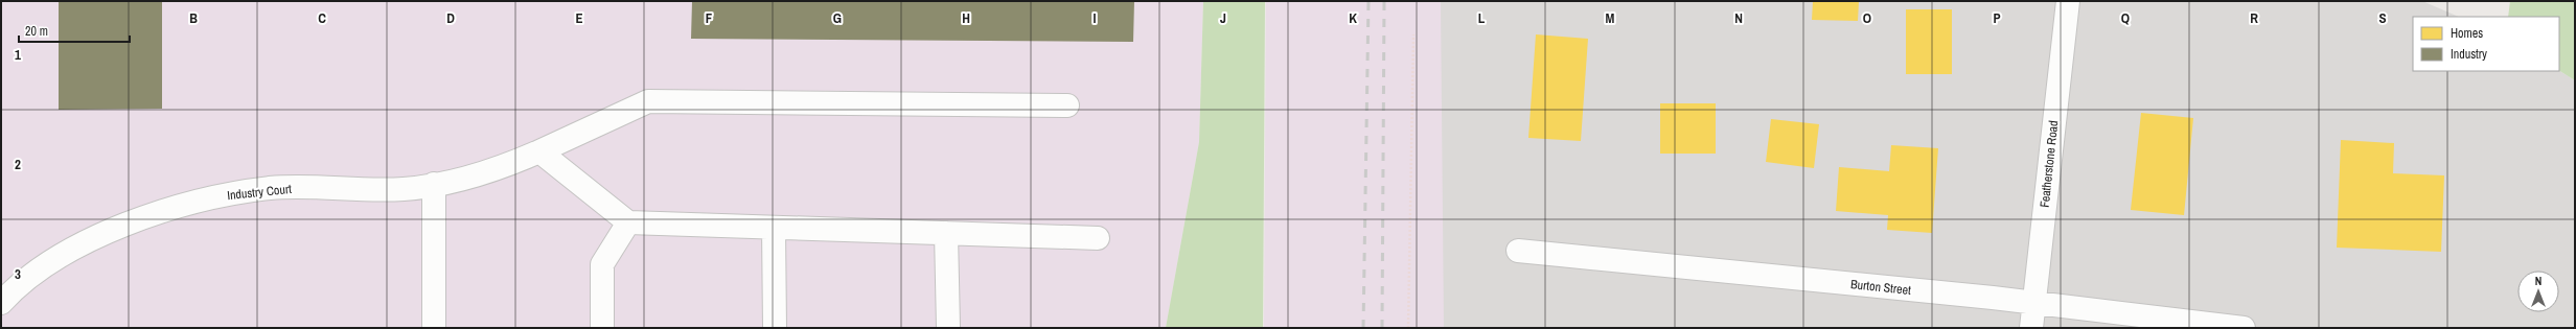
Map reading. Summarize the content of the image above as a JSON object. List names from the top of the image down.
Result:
{
  "streets": {
    "street": ["Featherstone Road", "Industry Court", "Burton Street"]
  },
  "crossings": [
    ["Featherstone Road", "Burton Street"]
  ],
  "legend": ["Homes", "Industry"],
  "scale_bar": "20 m",
  "north": "top",
  "grid": {
    "columns": [
      "B",
      "C",
      "D",
      "E",
      "F",
      "G",
      "H",
      "I",
      "J",
      "K",
      "L",
      "M",
      "N",
      "O",
      "P",
      "Q",
      "R",
      "S"
    ],
    "rows": ["1", "2", "3"]
  }
}
